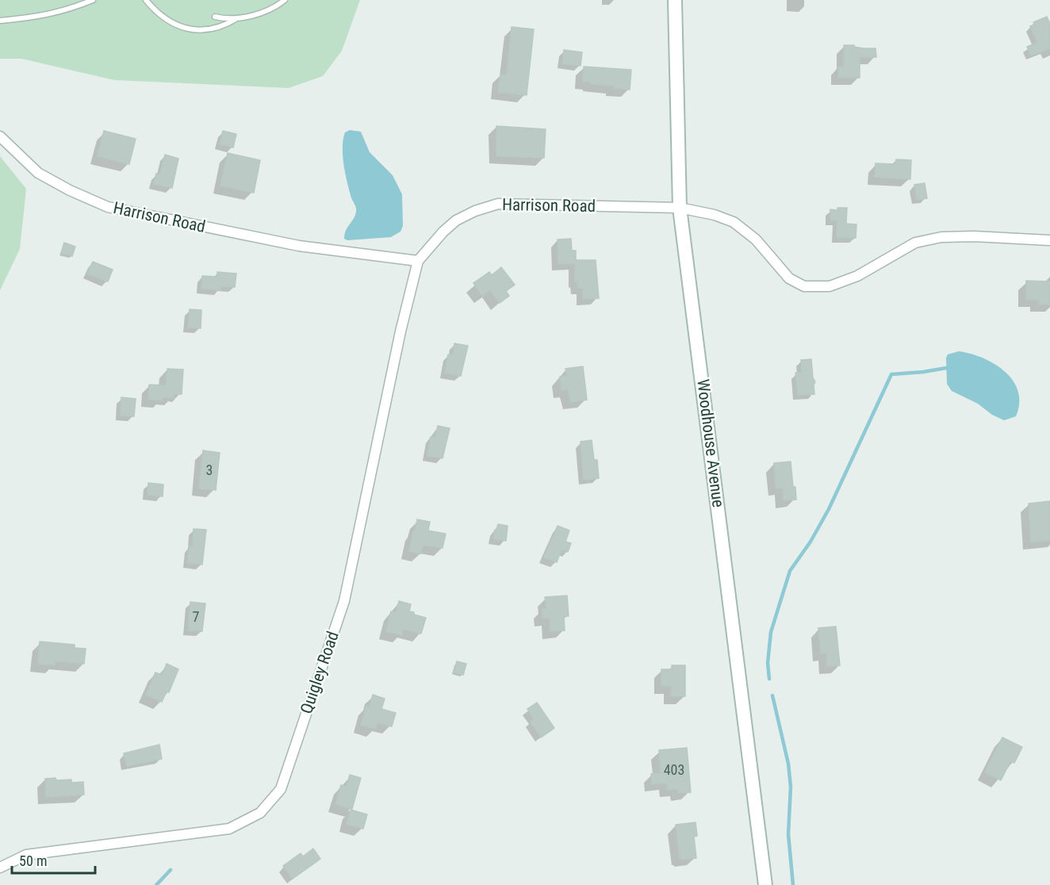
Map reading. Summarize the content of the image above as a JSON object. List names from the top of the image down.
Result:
{
  "streets": {
    "main road": ["Woodhouse Avenue"],
    "street": ["Harrison Road", "Quigley Road"]
  },
  "crossings": [
    ["Harrison Road", "Woodhouse Avenue"],
    ["Harrison Road", "Quigley Road"]
  ],
  "house_numbers": ["3", "7", "403"],
  "scale_bar": "50 m"
}
